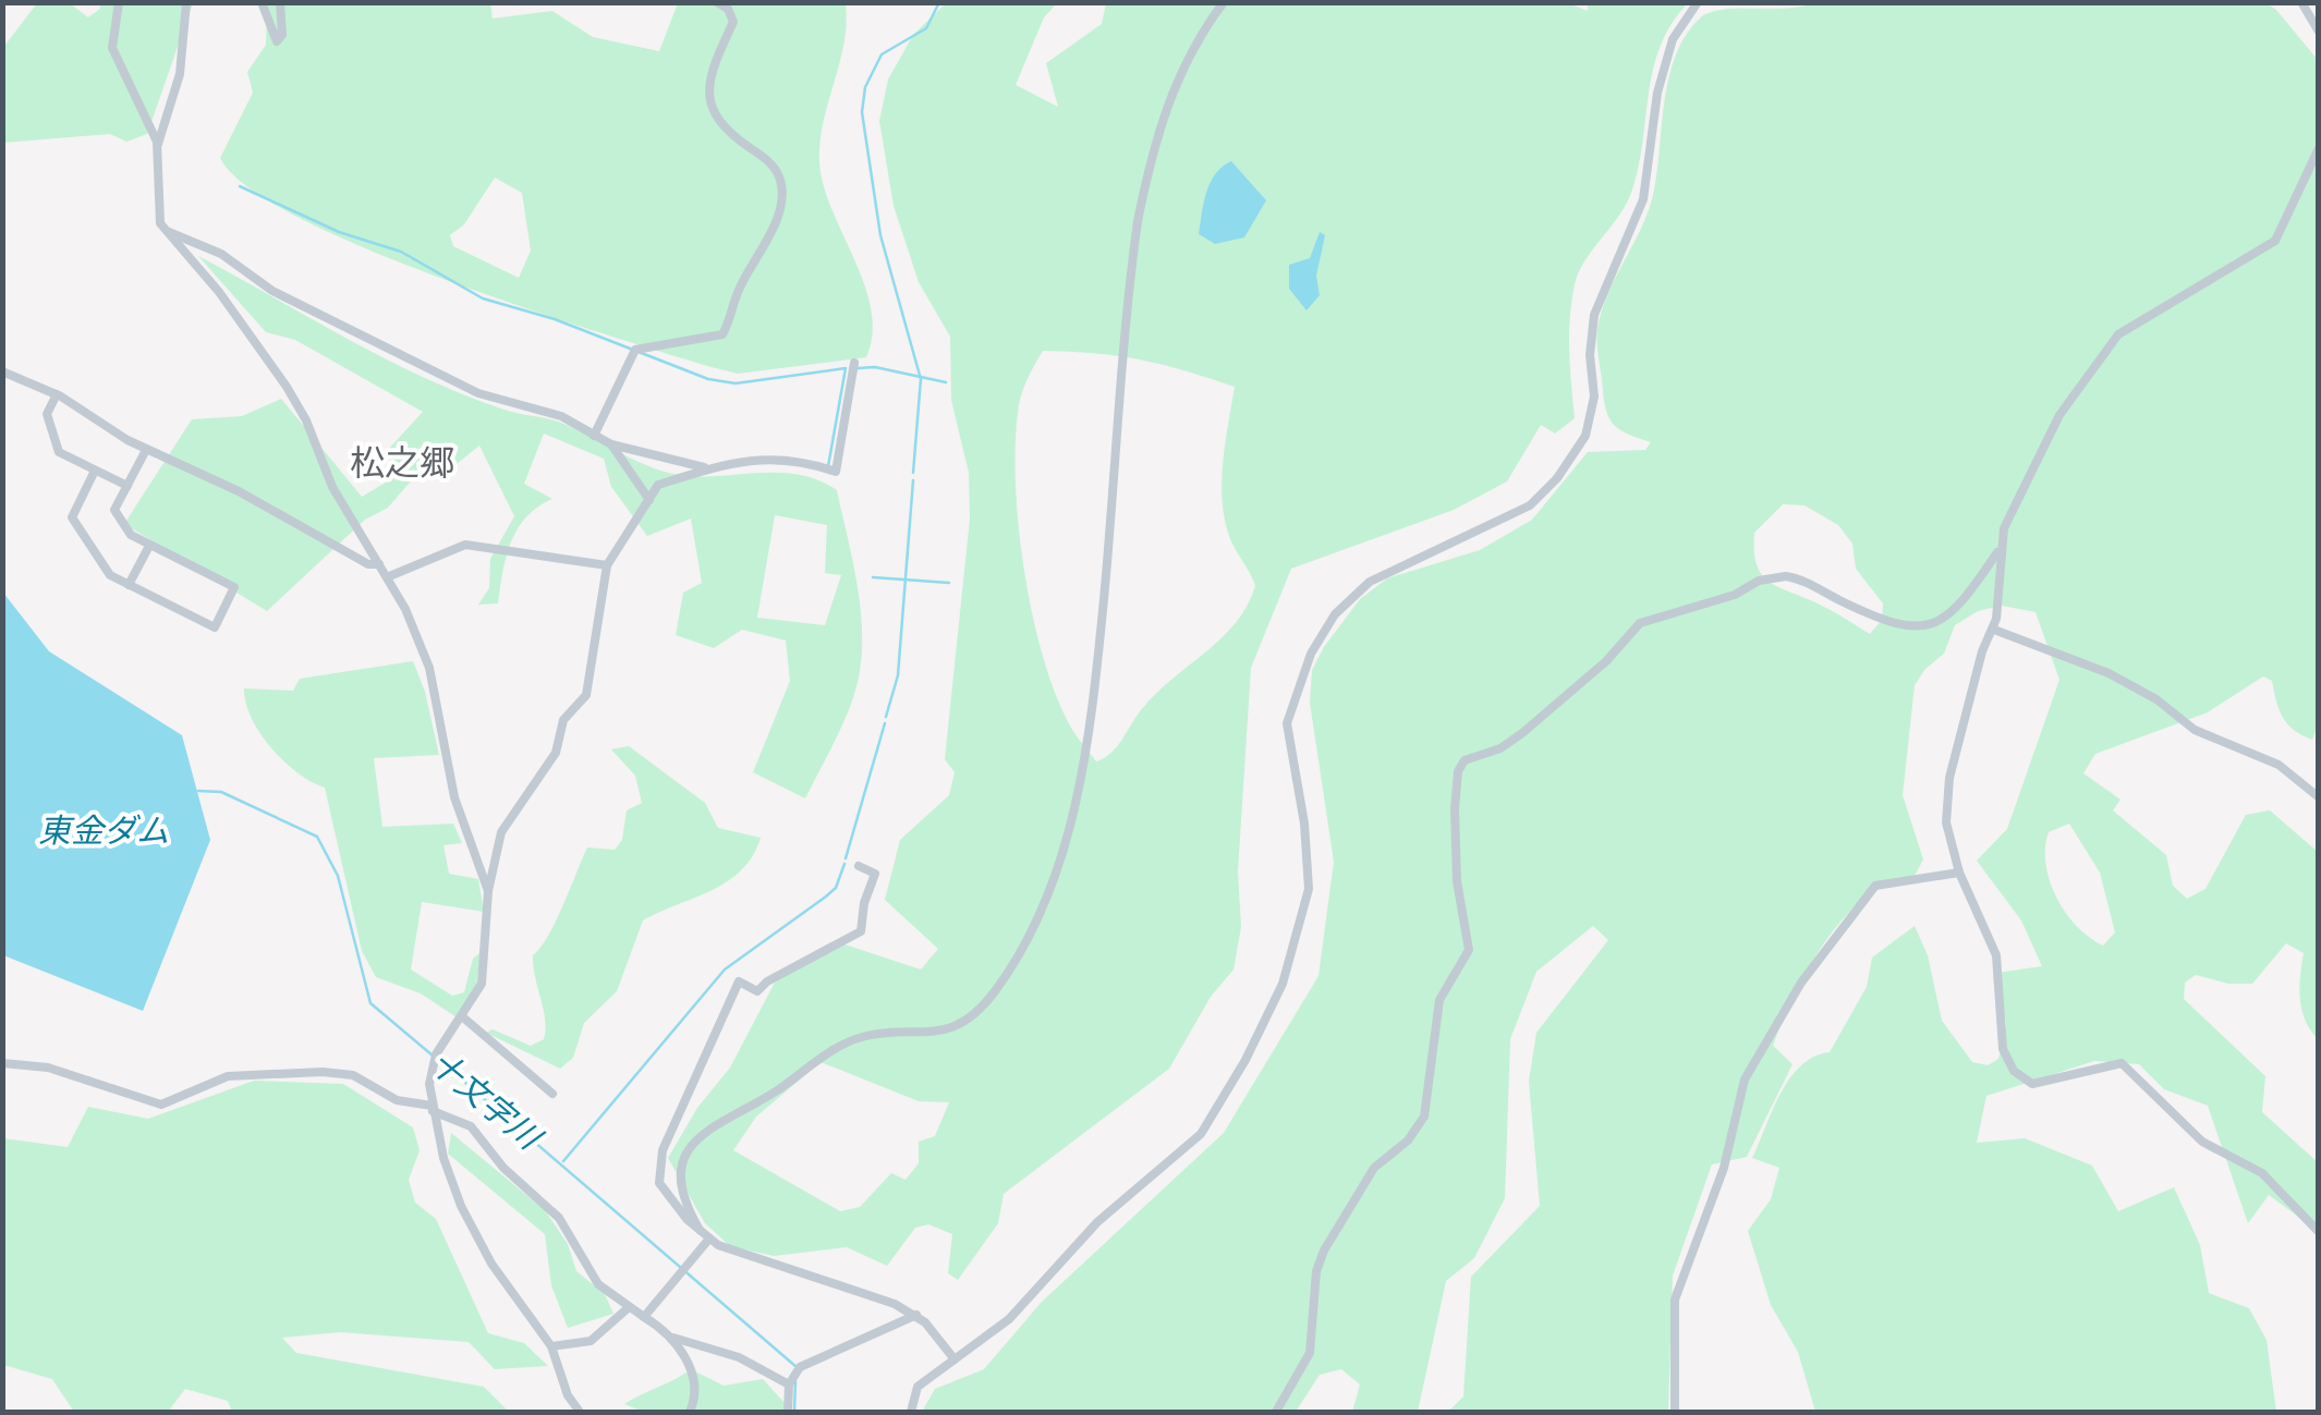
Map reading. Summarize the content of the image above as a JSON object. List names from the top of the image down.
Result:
{
  "districts": ["松之郷"],
  "water": ["東金ダム", "十文字川"]
}
